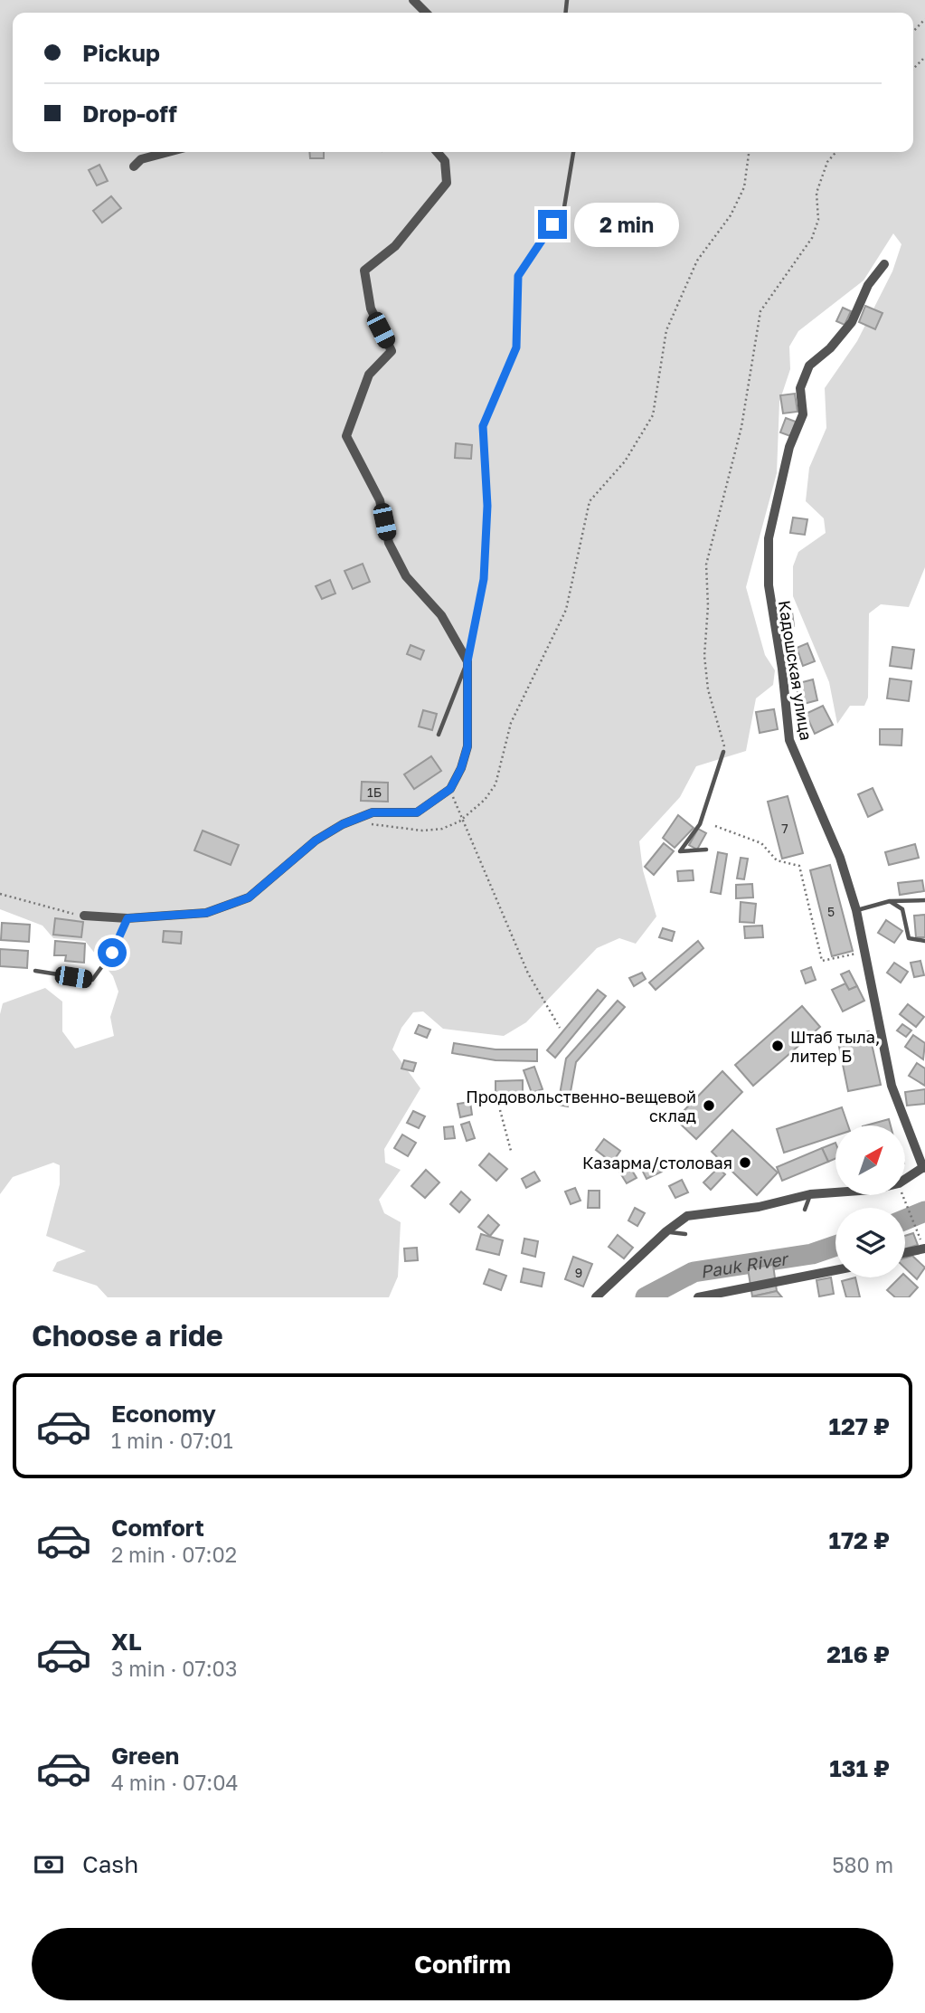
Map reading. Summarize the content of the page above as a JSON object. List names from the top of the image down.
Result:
{
  "streets": {
    "street": ["Кадошская улица"]
  },
  "water": ["Pauk River"],
  "places": ["Штаб тыла, литер Б", "Продовольственно-вещевой склад", "Казарма/столовая"],
  "house_numbers": [
    "1Б",
    "7",
    "5",
    "9"
  ],
  "north": "top right",
  "page": {
    "banner": ["Pickup", "Drop-off"],
    "bubble": "2 min",
    "heading": "Choose a ride",
    "list": [
      {
        "name": "Economy",
        "note": "1 min · 07:01",
        "value": "127 ₽"
      },
      {
        "name": "Comfort",
        "note": "2 min · 07:02",
        "value": "172 ₽"
      },
      {
        "name": "XL",
        "note": "3 min · 07:03",
        "value": "216 ₽"
      },
      {
        "name": "Green",
        "note": "4 min · 07:04",
        "value": "131 ₽"
      }
    ],
    "pay": ["Cash", "580 m"],
    "buttons": "Confirm"
  }
}
